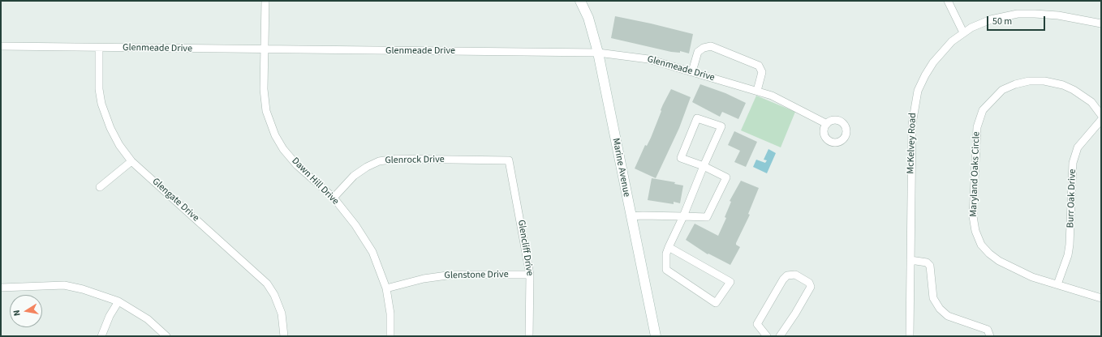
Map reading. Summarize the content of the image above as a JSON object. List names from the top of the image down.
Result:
{
  "streets": {
    "main road": ["Marine Avenue"],
    "street": [
      "Glenmeade Drive",
      "McKelvey Road",
      "Glenrock Drive",
      "Maryland Oaks Circle",
      "Dawn Hill Drive",
      "Burr Oak Drive",
      "Glengate Drive",
      "Glencliff Drive",
      "Glenstone Drive"
    ]
  },
  "crossings": [
    ["Glenmeade Drive", "Marine Avenue"],
    ["Glenmeade Drive", "Dawn Hill Drive"],
    ["Glenmeade Drive", "Glengate Drive"],
    ["Glenrock Drive", "Dawn Hill Drive"],
    ["Glenrock Drive", "Glencliff Drive"],
    ["Maryland Oaks Circle", "Burr Oak Drive"],
    ["Dawn Hill Drive", "Glenstone Drive"],
    ["Glencliff Drive", "Glenstone Drive"]
  ],
  "scale_bar": "50 m",
  "north": "left"
}
